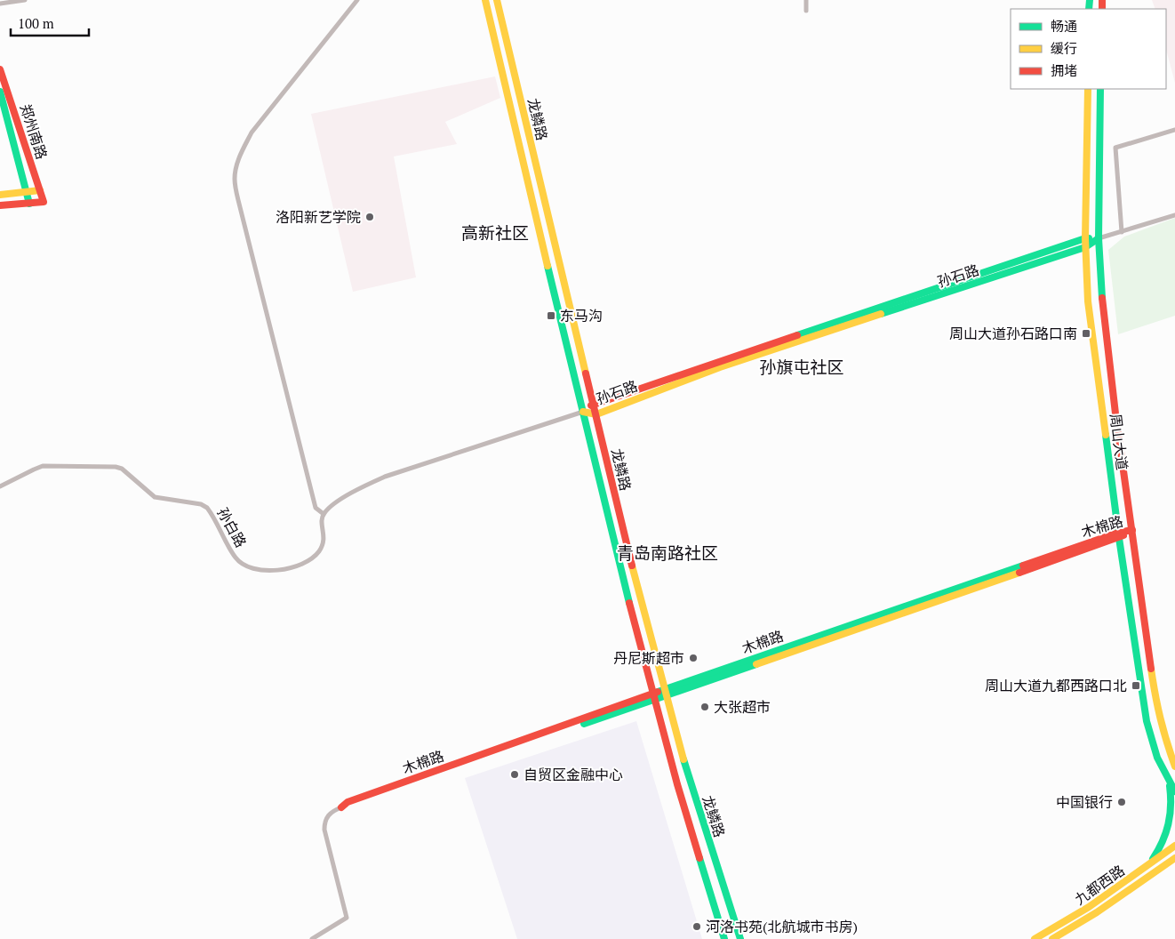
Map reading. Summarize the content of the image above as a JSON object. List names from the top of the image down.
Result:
{
  "streets": {
    "main road": [
      "龙鳞路",
      "郑州南路",
      "孙石路",
      "周山大道",
      "木棉路",
      "九都西路"
    ],
    "street": ["孙白路"]
  },
  "crossings": [
    ["龙鳞路", "孙石路"],
    ["龙鳞路", "木棉路"],
    ["孙石路", "周山大道"],
    ["周山大道", "木棉路"]
  ],
  "districts": ["高新社区", "孙旗屯社区", "青岛南路社区"],
  "places": {
    "other": [
      "洛阳新艺学院",
      "丹尼斯超市",
      "大张超市",
      "自贸区金融中心",
      "中国银行",
      "河洛书苑(北航城市书房)"
    ],
    "transit": ["东马沟", "周山大道孙石路口南", "周山大道九都西路口北"]
  },
  "legend": ["畅通", "缓行", "拥堵"],
  "scale_bar": "100 m"
}
